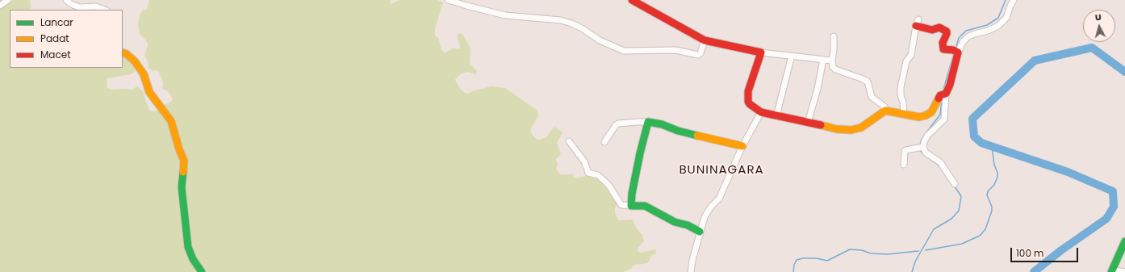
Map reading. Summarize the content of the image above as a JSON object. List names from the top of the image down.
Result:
{
  "districts": ["BUNINAGARA"],
  "legend": ["Lancar", "Padat", "Macet"],
  "scale_bar": "100 m",
  "north": "top"
}
